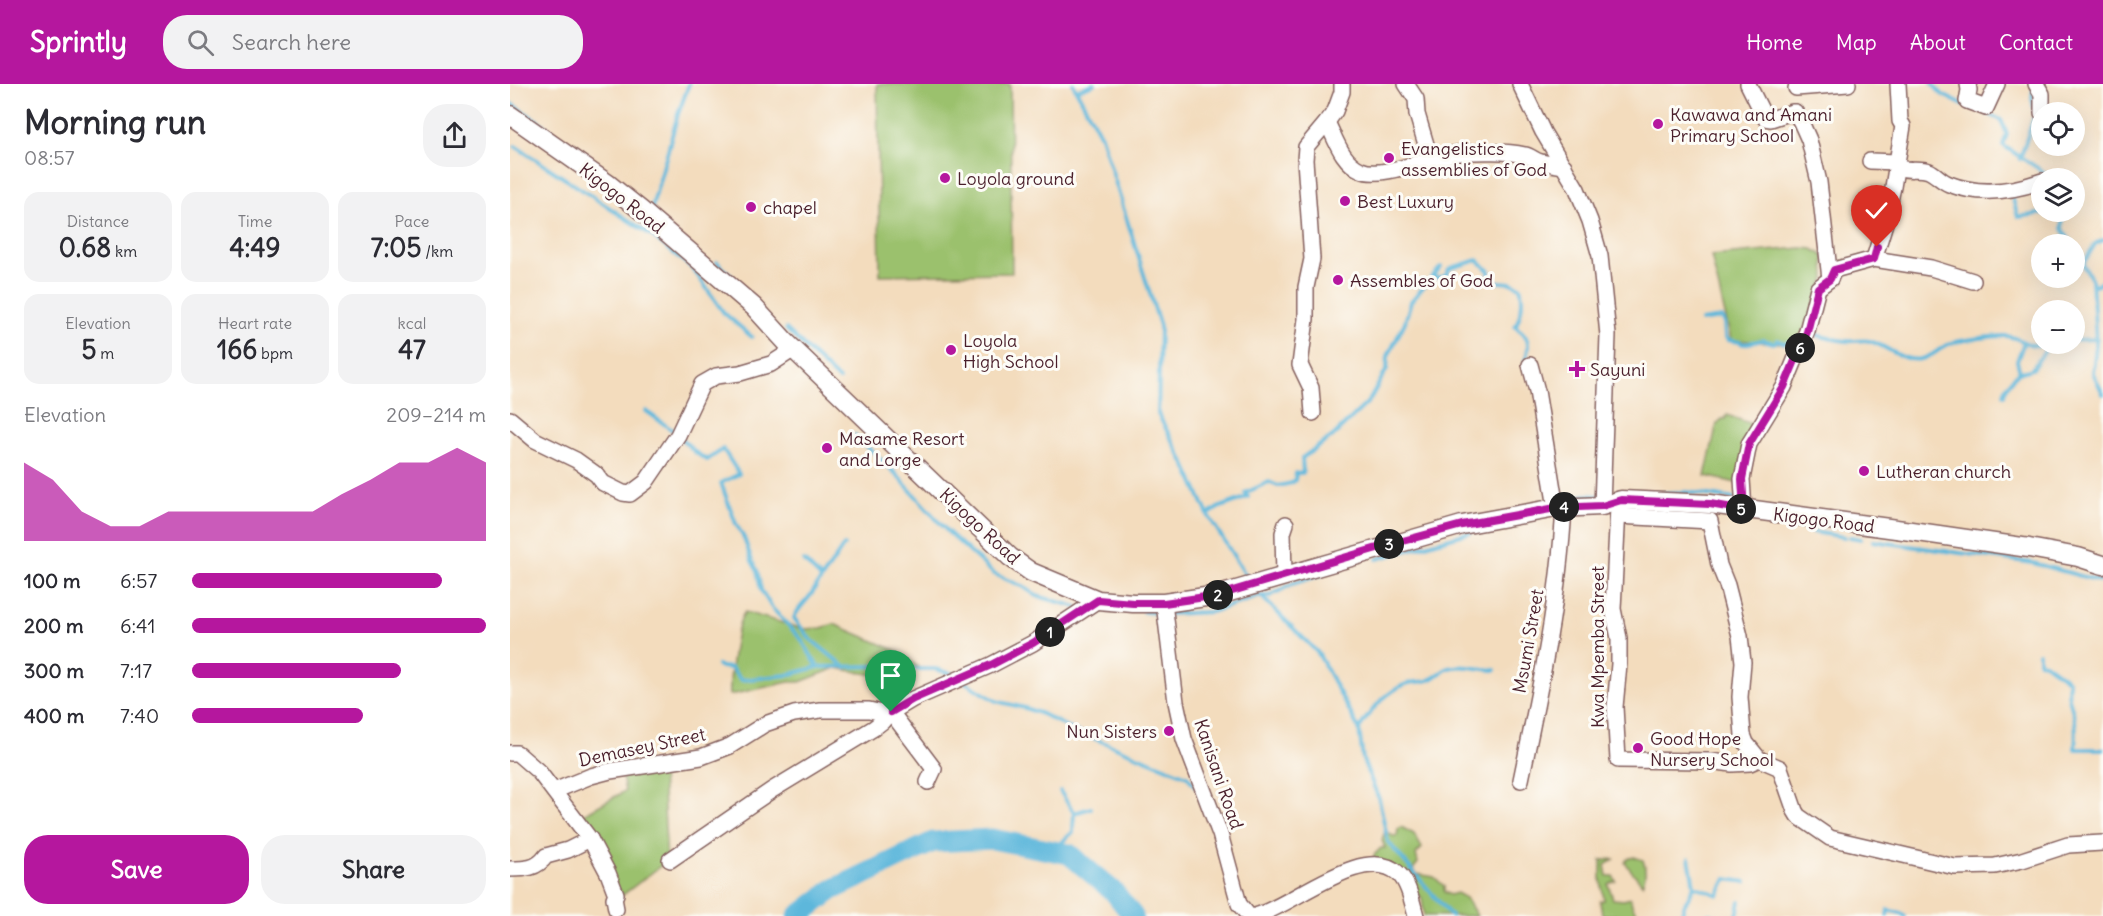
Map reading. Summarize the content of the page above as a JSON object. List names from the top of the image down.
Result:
{
  "streets": {
    "main road": ["Kigogo Road"],
    "street": [
      "Msumi Street",
      "Kwa Mpemba Street",
      "Demasey Street",
      "Kanisani Road"
    ]
  },
  "crossings": [
    ["Kigogo Road", "Msumi Street"],
    ["Kigogo Road", "Kwa Mpemba Street"],
    ["Kigogo Road", "Kanisani Road"]
  ],
  "places": {
    "other": [
      "Kawawa and Amani Primary School",
      "Evangelistics assemblies of God",
      "Loyola ground",
      "Best Luxury",
      "chapel",
      "Assembles of God",
      "Loyola High School",
      "Masame Resort and Lorge",
      "Lutheran church",
      "Nun Sisters",
      "Good Hope Nursery School"
    ],
    "health": ["Sayuni"]
  },
  "page": {
    "header": "Sprintly",
    "search": "Search here",
    "nav": [
      "Home",
      "Map",
      "About",
      "Contact"
    ],
    "heading": ["Morning run", "08:57"],
    "map_buttons": ["+", "−"],
    "stats": [
      ["Distance", "0.68 km"],
      ["Time", "4:49"],
      ["Pace", "7:05 /km"],
      ["Elevation", "5 m"],
      ["Heart rate", "166 bpm"],
      ["kcal", "47"]
    ],
    "pins": [
      "6",
      "4",
      "5",
      "3",
      "2",
      "1"
    ],
    "chart": ["Elevation", "209–214 m"],
    "list": [
      {
        "name": "100 m",
        "note": "6:57"
      },
      {
        "name": "200 m",
        "note": "6:41"
      },
      {
        "name": "300 m",
        "note": "7:17"
      },
      {
        "name": "400 m",
        "note": "7:40"
      }
    ],
    "buttons": ["Save", "Share"]
  }
}
